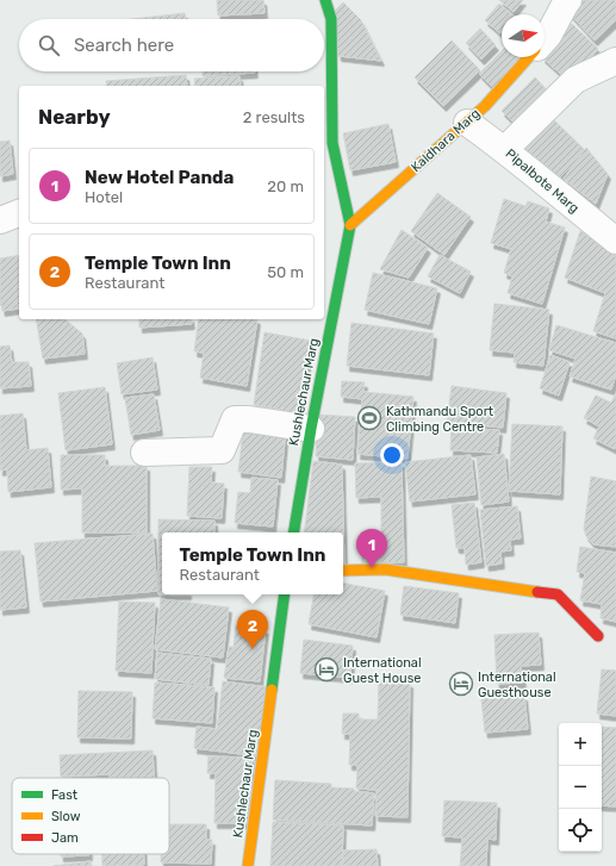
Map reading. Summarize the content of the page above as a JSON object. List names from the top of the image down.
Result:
{
  "streets": {
    "street": ["Kaldhara Marg", "Pipalbote Marg", "Kushlechaur Marg"]
  },
  "crossings": [
    ["Kaldhara Marg", "Pipalbote Marg"],
    ["Kaldhara Marg", "Kushlechaur Marg"]
  ],
  "places": {
    "sports": ["Kathmandu Sport Climbing Centre"],
    "hotel": ["International Guest House", "International Guesthouse"]
  },
  "legend": ["Fast", "Slow", "Jam"],
  "north": "right",
  "page": {
    "search": "Search here",
    "heading": ["Nearby", "2 results"],
    "list": [
      {
        "mark": "1",
        "name": "New Hotel Panda",
        "note": "Hotel",
        "value": "20 m"
      },
      {
        "mark": "2",
        "name": "Temple Town Inn",
        "note": "Restaurant",
        "value": "50 m"
      }
    ],
    "pins": ["1", "2"],
    "popup": ["Temple Town Inn", "Restaurant"],
    "map_buttons": ["+", "−"]
  }
}
